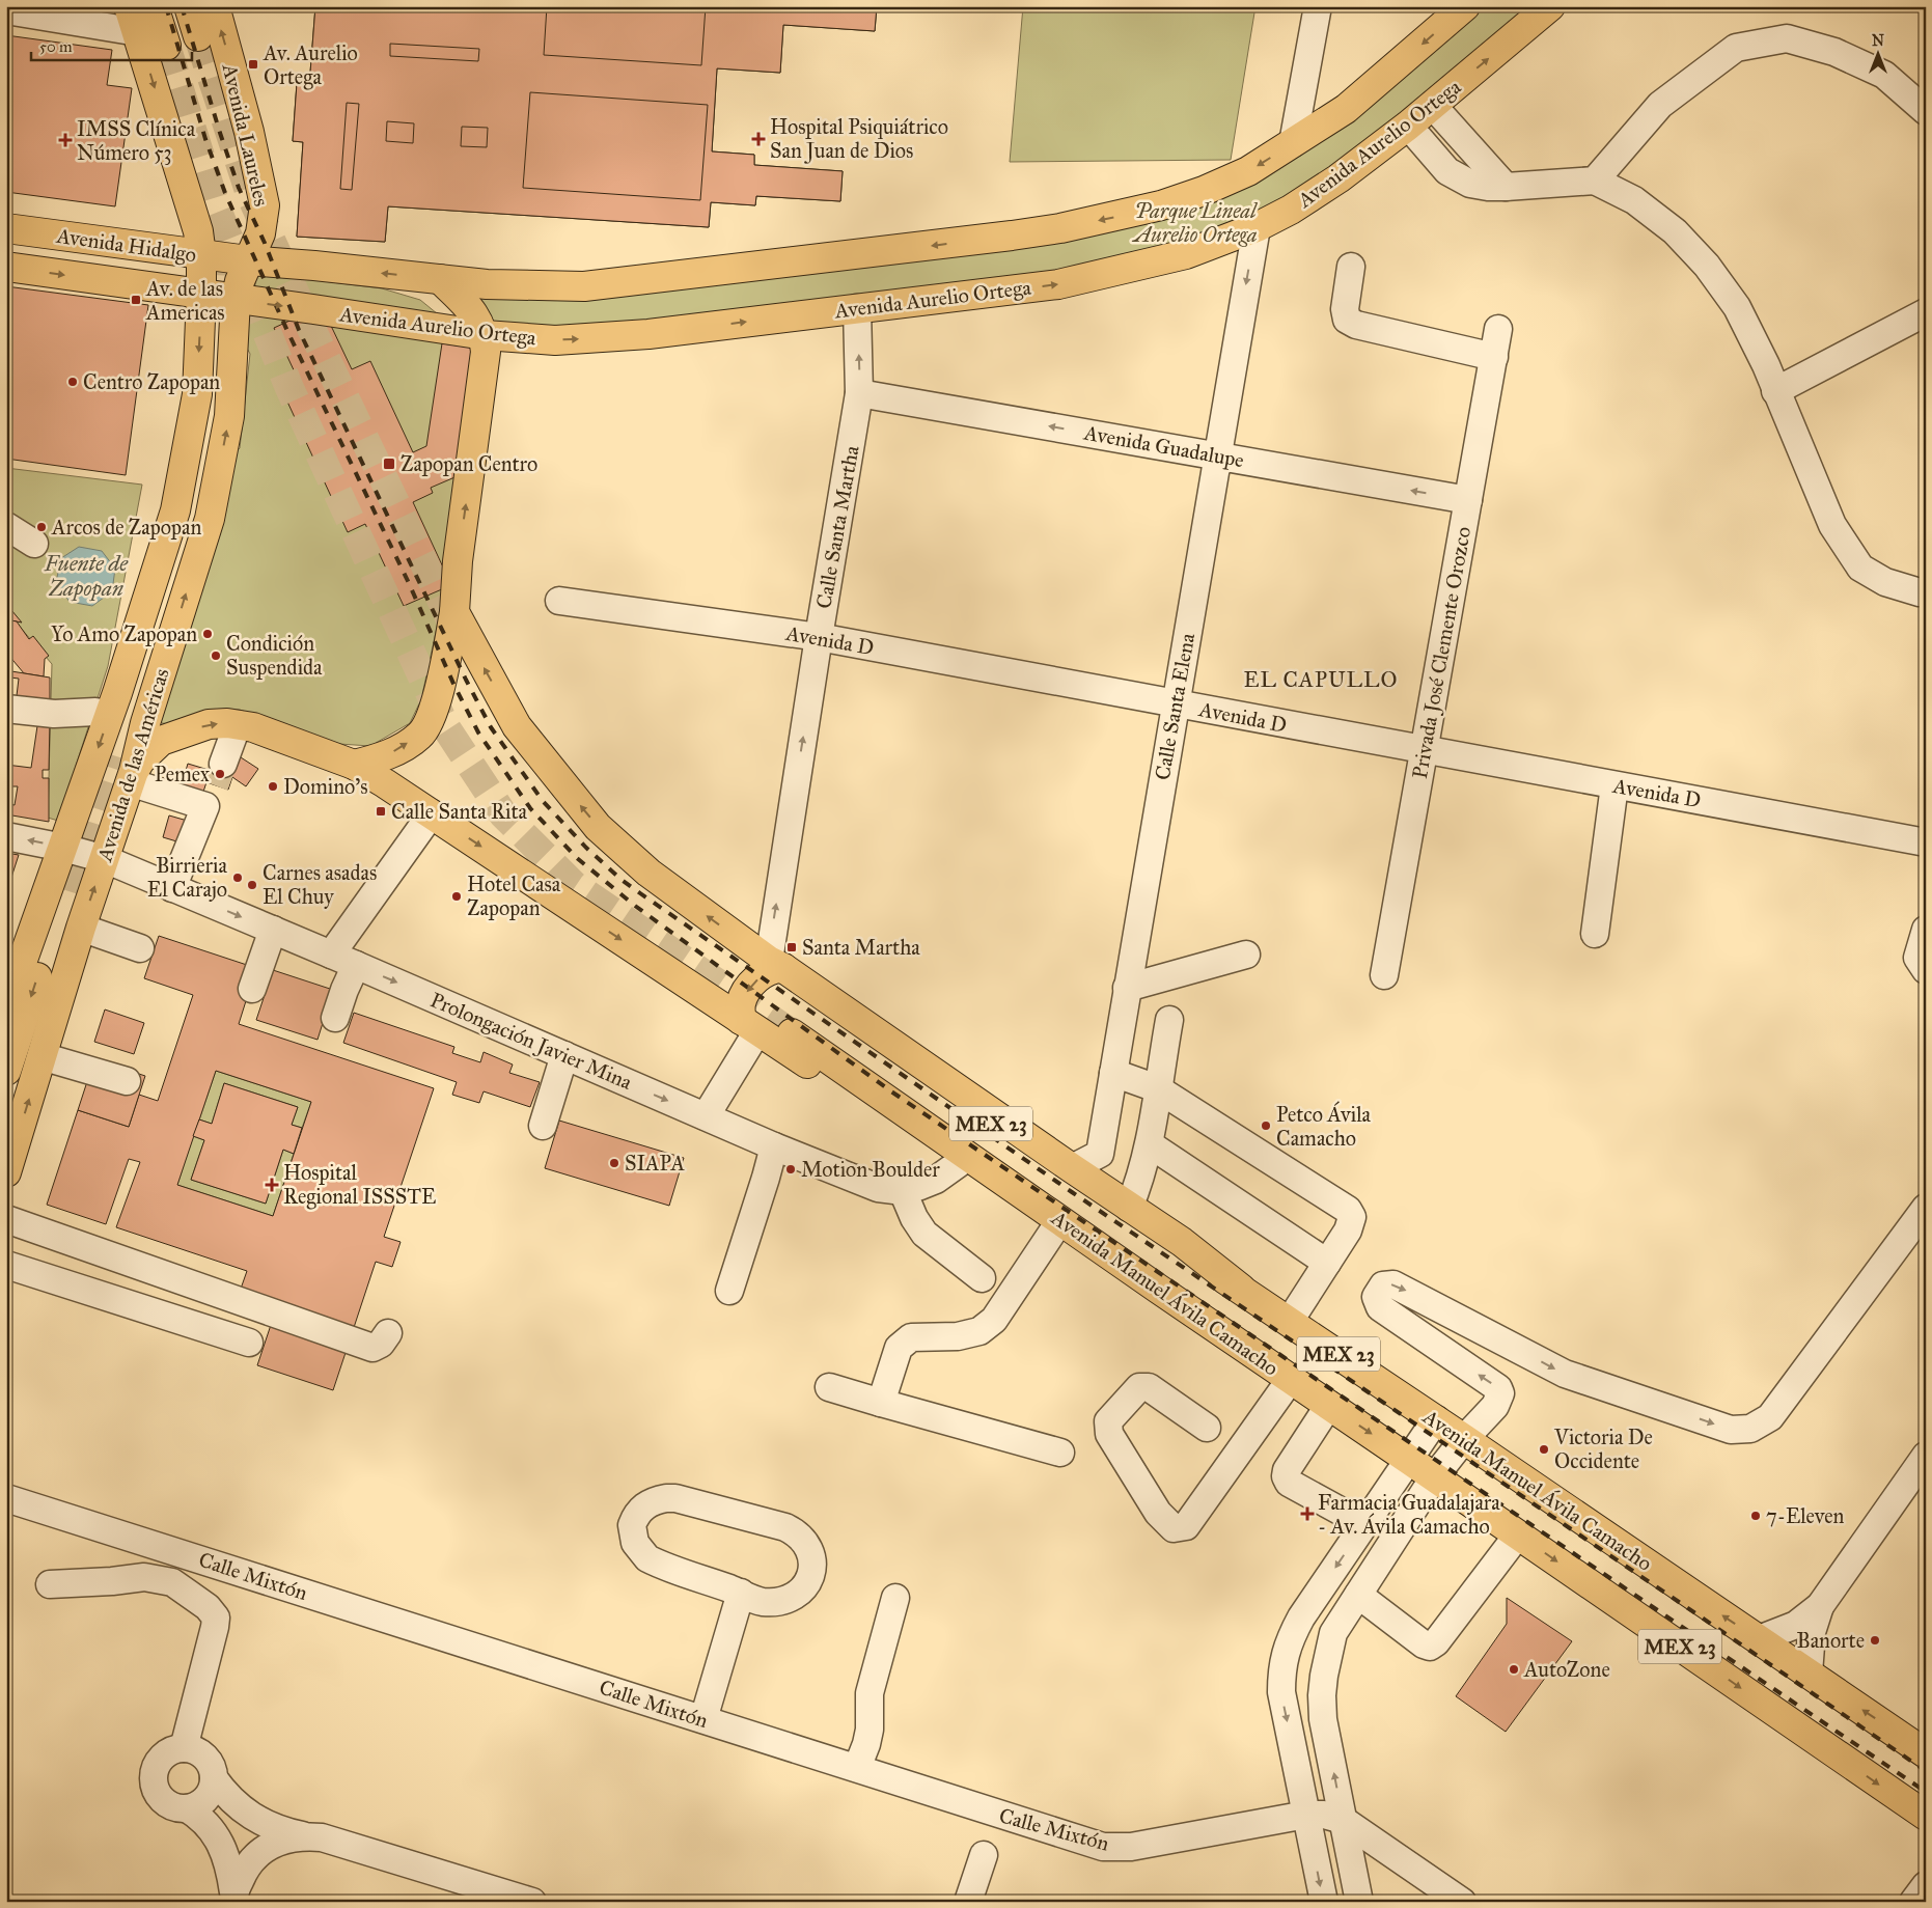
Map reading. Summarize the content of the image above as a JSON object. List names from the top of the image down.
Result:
{
  "streets": {
    "main road": [
      "Avenida Laureles",
      "Avenida Aurelio Ortega",
      "Avenida Hidalgo",
      "Avenida de las Américas",
      "MEX 23",
      "Avenida Manuel Ávila Camacho"
    ],
    "street": [
      "Avenida Guadalupe",
      "Calle Santa Martha",
      "Avenida D",
      "Privada José Clemente Orozco",
      "Calle Santa Elena",
      "Prolongación Javier Mina",
      "Calle Mixtón"
    ]
  },
  "crossings": [
    ["Avenida Laureles", "Avenida Hidalgo"],
    ["Avenida Laureles", "Avenida de las Américas"],
    ["Avenida Aurelio Ortega", "Avenida Hidalgo"],
    ["Avenida Aurelio Ortega", "Calle Santa Martha"],
    ["Avenida Aurelio Ortega", "Calle Santa Elena"],
    ["Avenida Aurelio Ortega", "Avenida de las Américas"],
    ["Avenida Hidalgo", "Avenida de las Américas"],
    ["Avenida Guadalupe", "Calle Santa Martha"],
    ["Avenida Guadalupe", "Privada José Clemente Orozco"],
    ["Avenida Guadalupe", "Calle Santa Elena"],
    ["Calle Santa Martha", "Avenida D"],
    ["Avenida D", "Privada José Clemente Orozco"],
    ["Avenida D", "Calle Santa Elena"],
    ["Avenida de las Américas", "Prolongación Javier Mina"]
  ],
  "one_way": ["Avenida Guadalupe", "Calle Santa Martha"],
  "districts": ["EL CAPULLO"],
  "water": ["Fuente de Zapopan"],
  "parks": ["Parque Lineal Aurelio Ortega"],
  "places": {
    "transit": [
      "Av. Aurelio Ortega",
      "Av. de las Americas",
      "Zapopan Centro",
      "Calle Santa Rita",
      "Santa Martha"
    ],
    "health": [
      "Hospital Psiquiátrico San Juan de Dios",
      "IMSS Clínica Número 53",
      "Hospital Regional ISSSTE",
      "Farmacia Guadalajara - Av. Ávila Camacho"
    ],
    "other": [
      "Centro Zapopan",
      "Arcos de Zapopan",
      "Yo Amo Zapopan",
      "Condición Suspendida",
      "Pemex",
      "Domino's",
      "Birrieria El Carajo",
      "Carnes asadas El Chuy",
      "Hotel Casa Zapopan",
      "Petco Ávila Camacho",
      "SIAPA",
      "Motion Boulder",
      "Victoria De Occidente",
      "7-Eleven",
      "Banorte",
      "AutoZone"
    ]
  },
  "scale_bar": "50 m",
  "north": "top"
}
